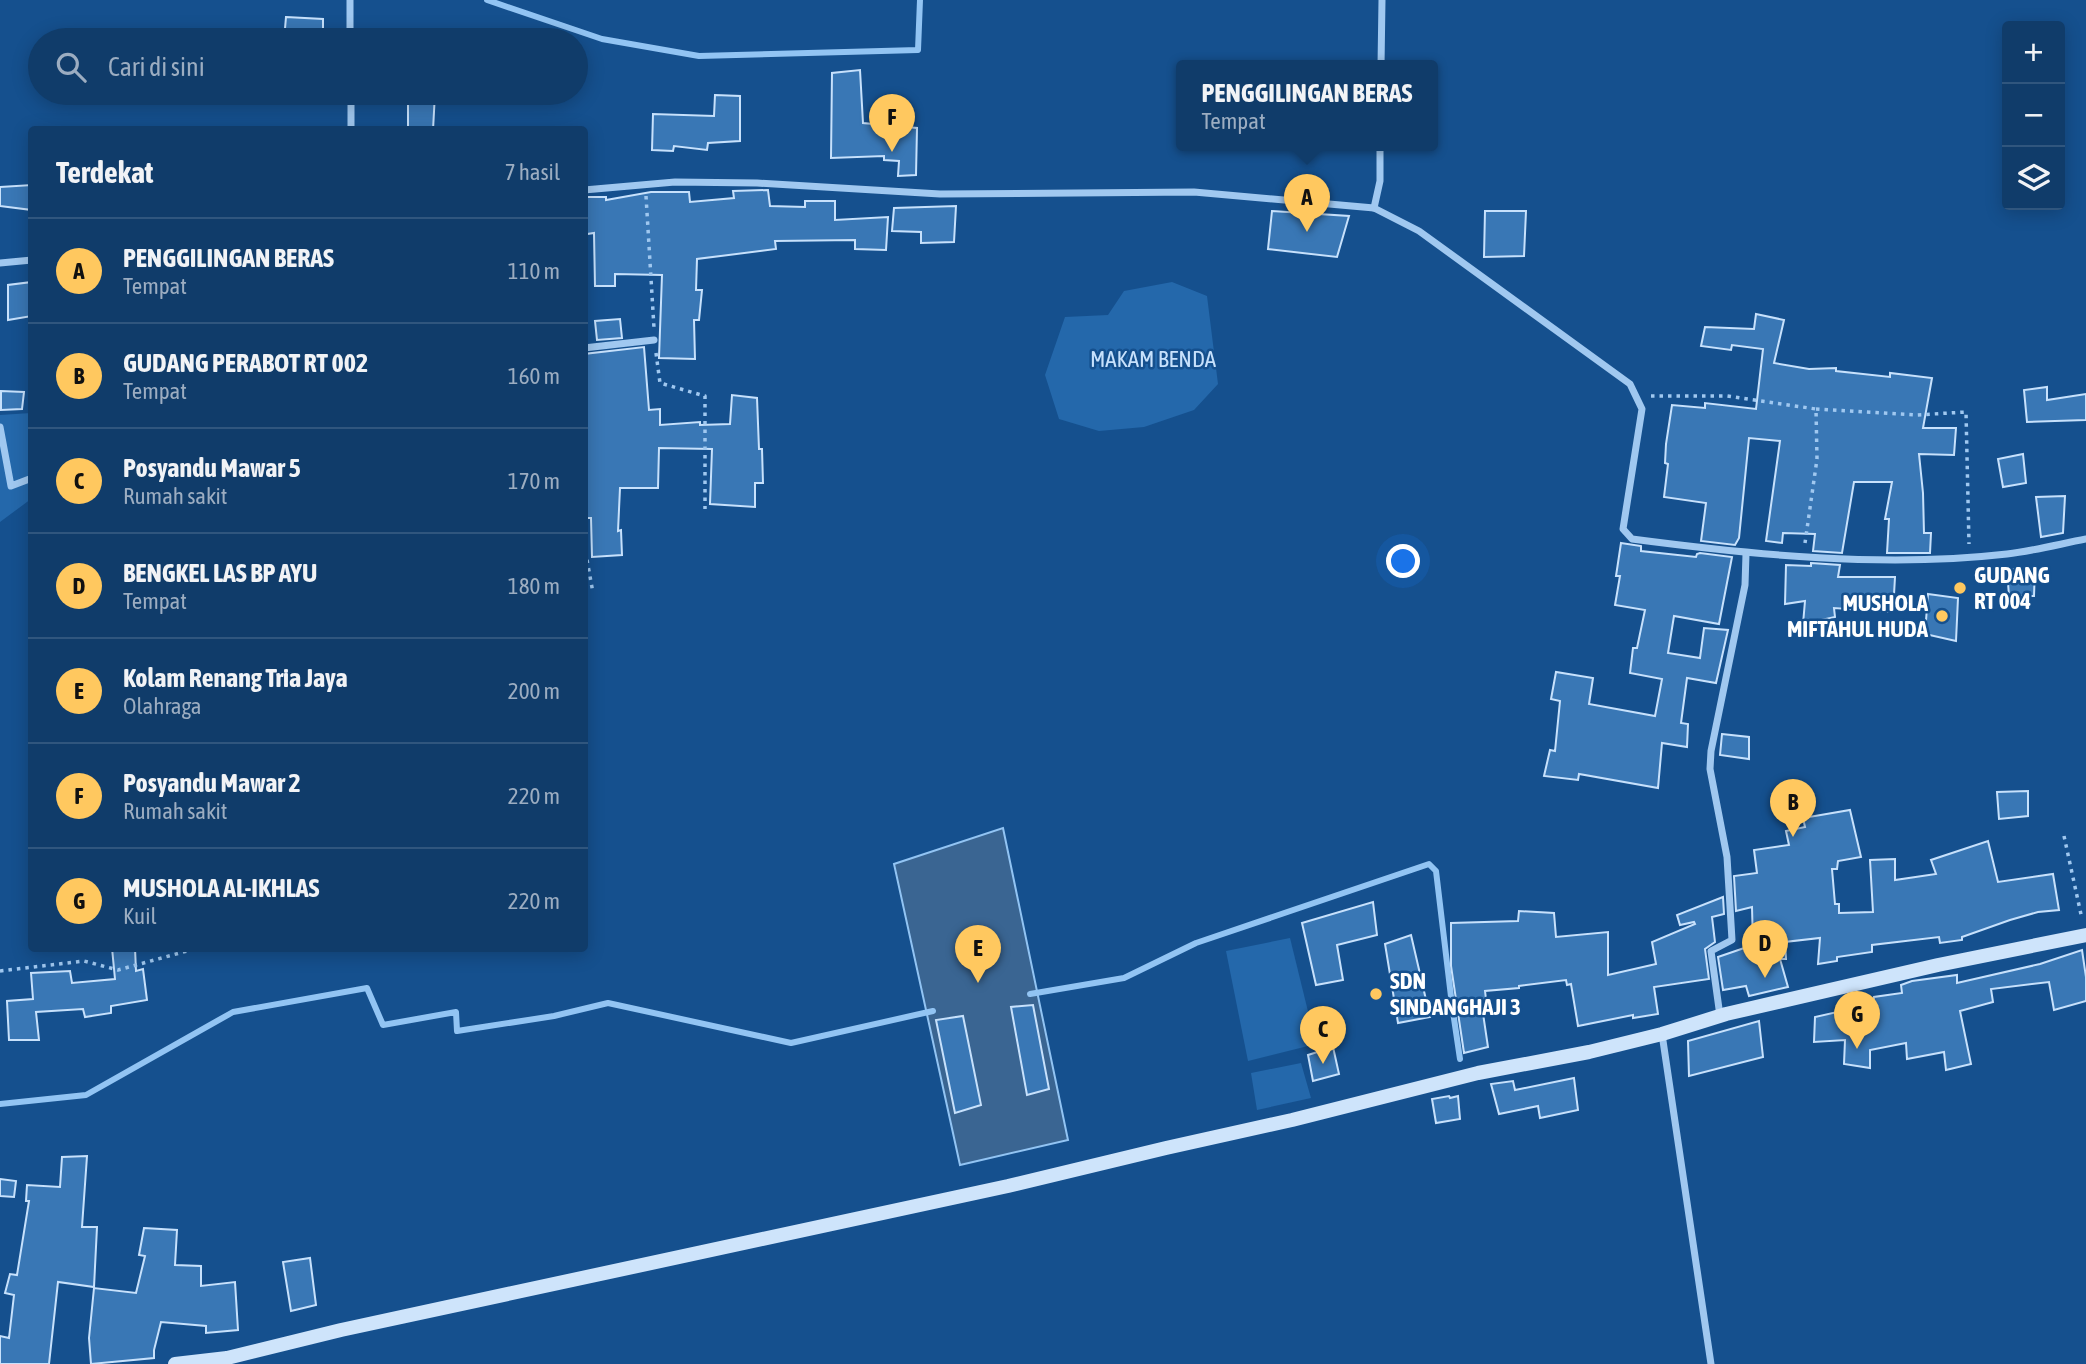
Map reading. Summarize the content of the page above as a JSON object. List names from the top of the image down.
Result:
{
  "parks": ["MAKAM BENDA"],
  "places": ["GUDANG RT 004", "MUSHOLA MIFTAHUL HUDA", "SDN SINDANGHAJI 3"],
  "page": {
    "map_buttons": ["+", "−"],
    "search": "Cari di sini",
    "popup": ["PENGGILINGAN BERAS", "Tempat"],
    "pins": [
      "F",
      "A",
      "B",
      "D",
      "E",
      "G",
      "C"
    ],
    "heading": ["Terdekat", "7 hasil"],
    "list": [
      {
        "mark": "A",
        "name": "PENGGILINGAN BERAS",
        "note": "Tempat",
        "value": "110 m"
      },
      {
        "mark": "B",
        "name": "GUDANG PERABOT RT 002",
        "note": "Tempat",
        "value": "160 m"
      },
      {
        "mark": "C",
        "name": "Posyandu Mawar 5",
        "note": "Rumah sakit",
        "value": "170 m"
      },
      {
        "mark": "D",
        "name": "BENGKEL LAS BP AYU",
        "note": "Tempat",
        "value": "180 m"
      },
      {
        "mark": "E",
        "name": "Kolam Renang Tria Jaya",
        "note": "Olahraga",
        "value": "200 m"
      },
      {
        "mark": "F",
        "name": "Posyandu Mawar 2",
        "note": "Rumah sakit",
        "value": "220 m"
      },
      {
        "mark": "G",
        "name": "MUSHOLA AL-IKHLAS",
        "note": "Kuil",
        "value": "220 m"
      }
    ]
  }
}
